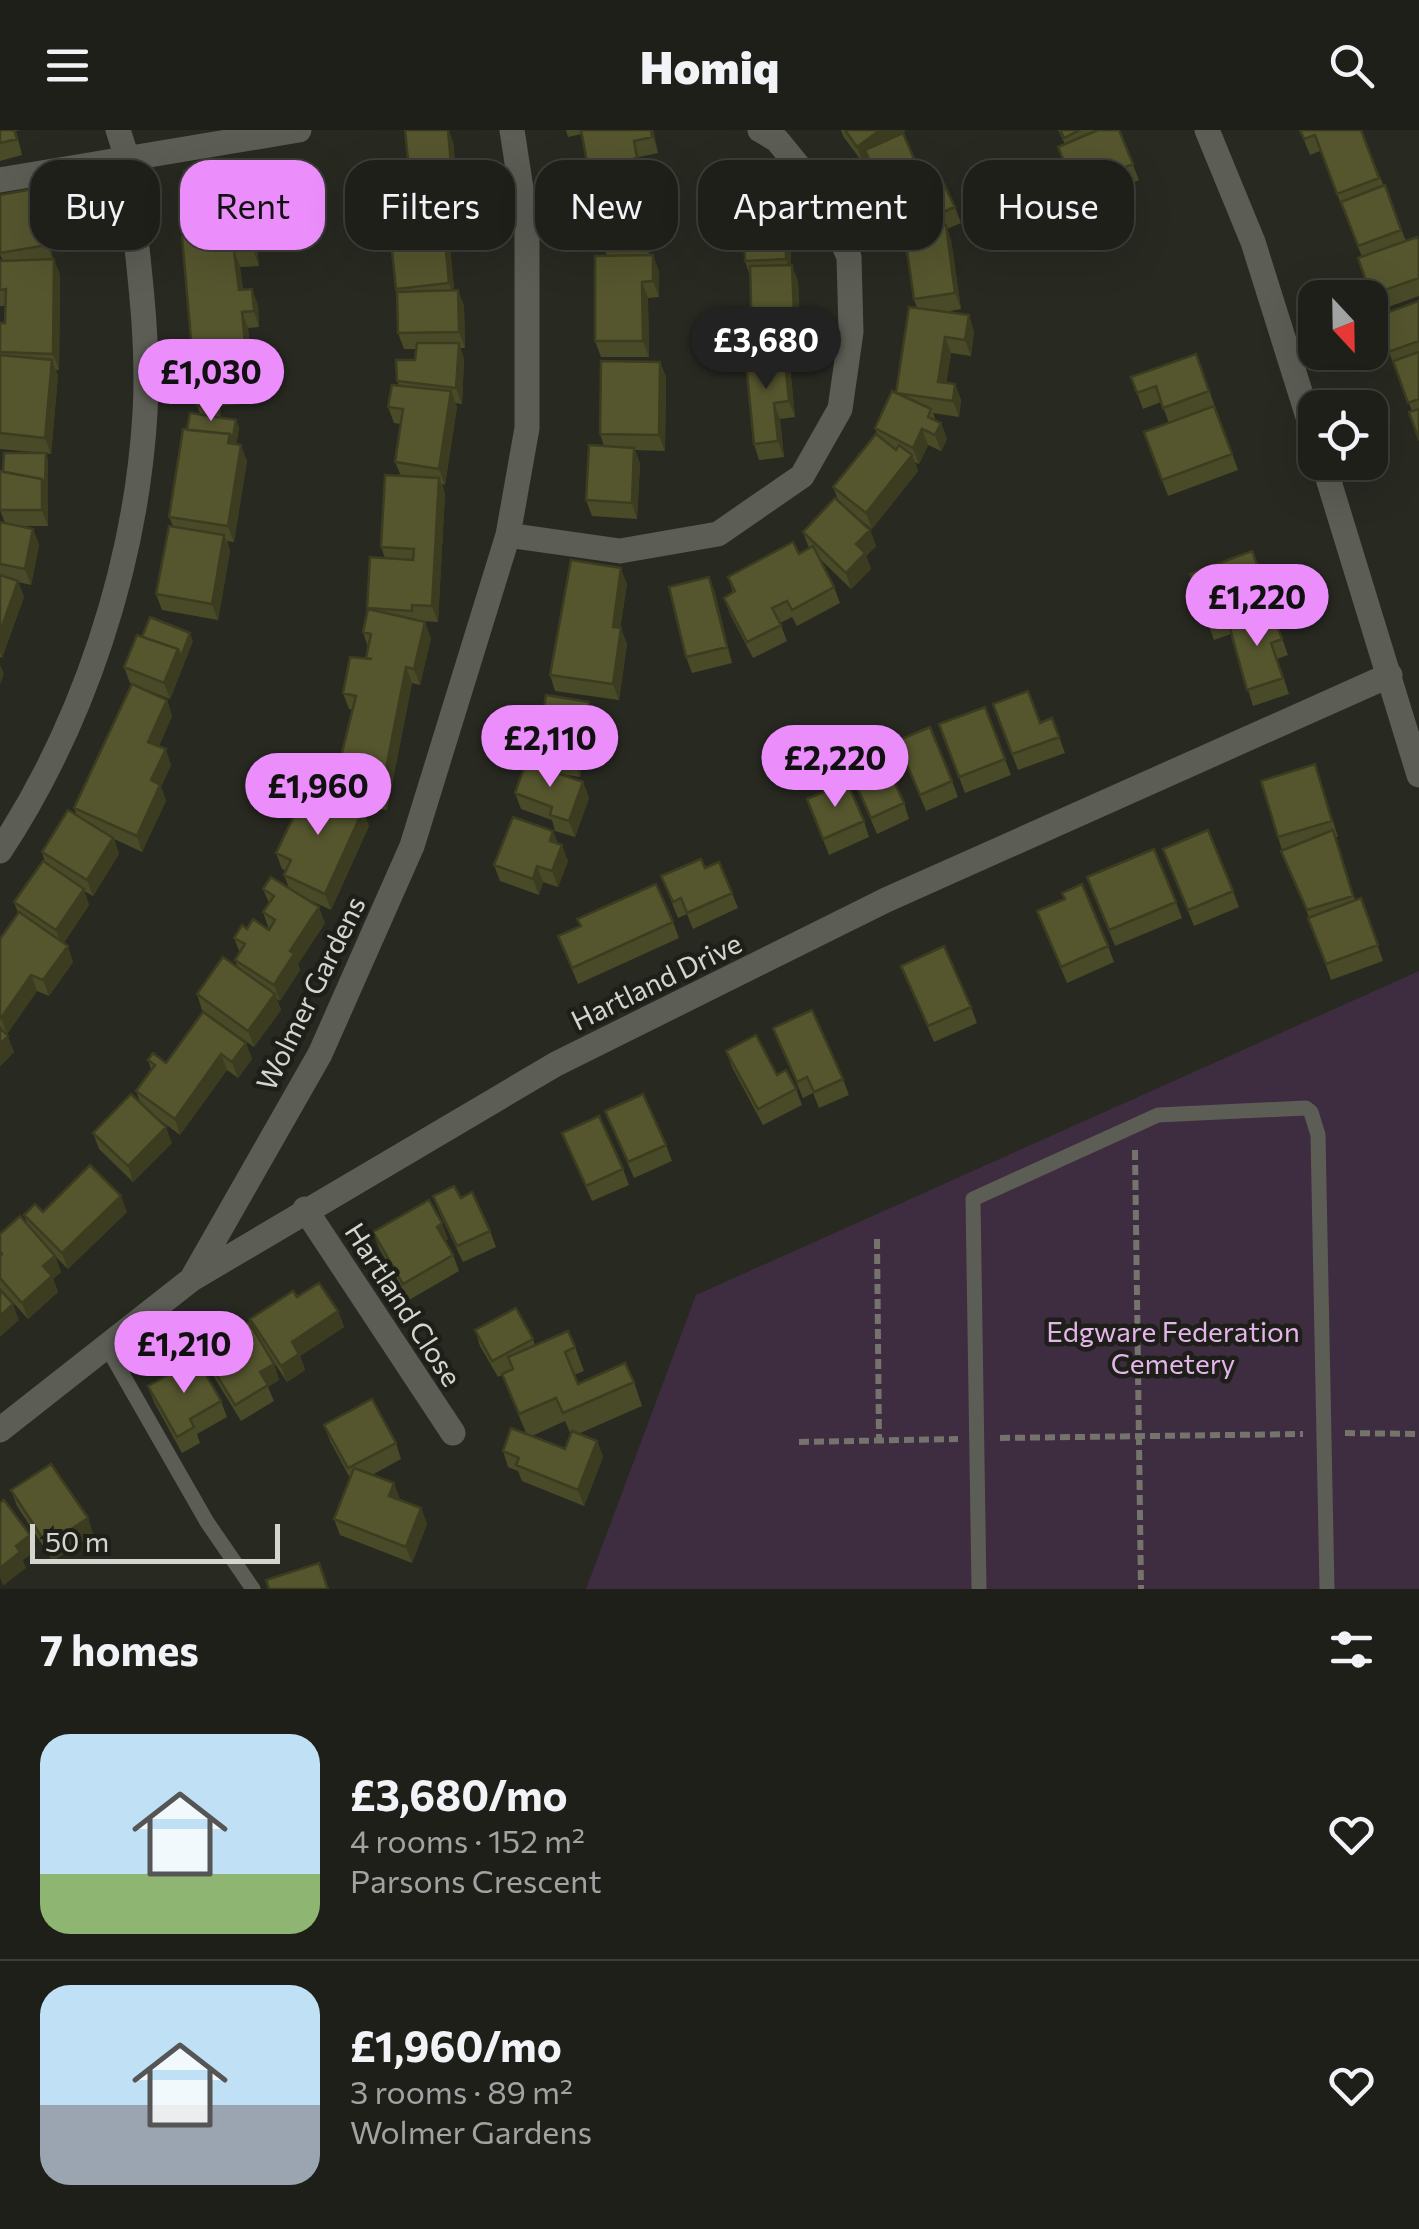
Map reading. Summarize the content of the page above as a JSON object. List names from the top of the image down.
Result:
{
  "streets": {
    "street": ["Hartland Drive", "Wolmer Gardens", "Hartland Close"]
  },
  "crossings": [
    ["Hartland Drive", "Wolmer Gardens"],
    ["Hartland Drive", "Hartland Close"]
  ],
  "parks": ["Edgware Federation Cemetery"],
  "scale_bar": "50 m",
  "north": "bottom",
  "page": {
    "header": "Homiq",
    "chip": [
      "Buy",
      "Rent",
      "Filters",
      "New",
      "Apartment",
      "House"
    ],
    "price": [
      "£3,680",
      "£1,030",
      "£1,220",
      "£2,110",
      "£2,220",
      "£1,960",
      "£1,210"
    ],
    "scale": "50 m",
    "heading": "7 homes",
    "list": [
      {
        "name": "£3,680/mo",
        "note": "4 rooms · 152 m² · Parsons Crescent"
      },
      {
        "name": "£1,960/mo",
        "note": "3 rooms · 89 m² · Wolmer Gardens"
      }
    ]
  }
}
